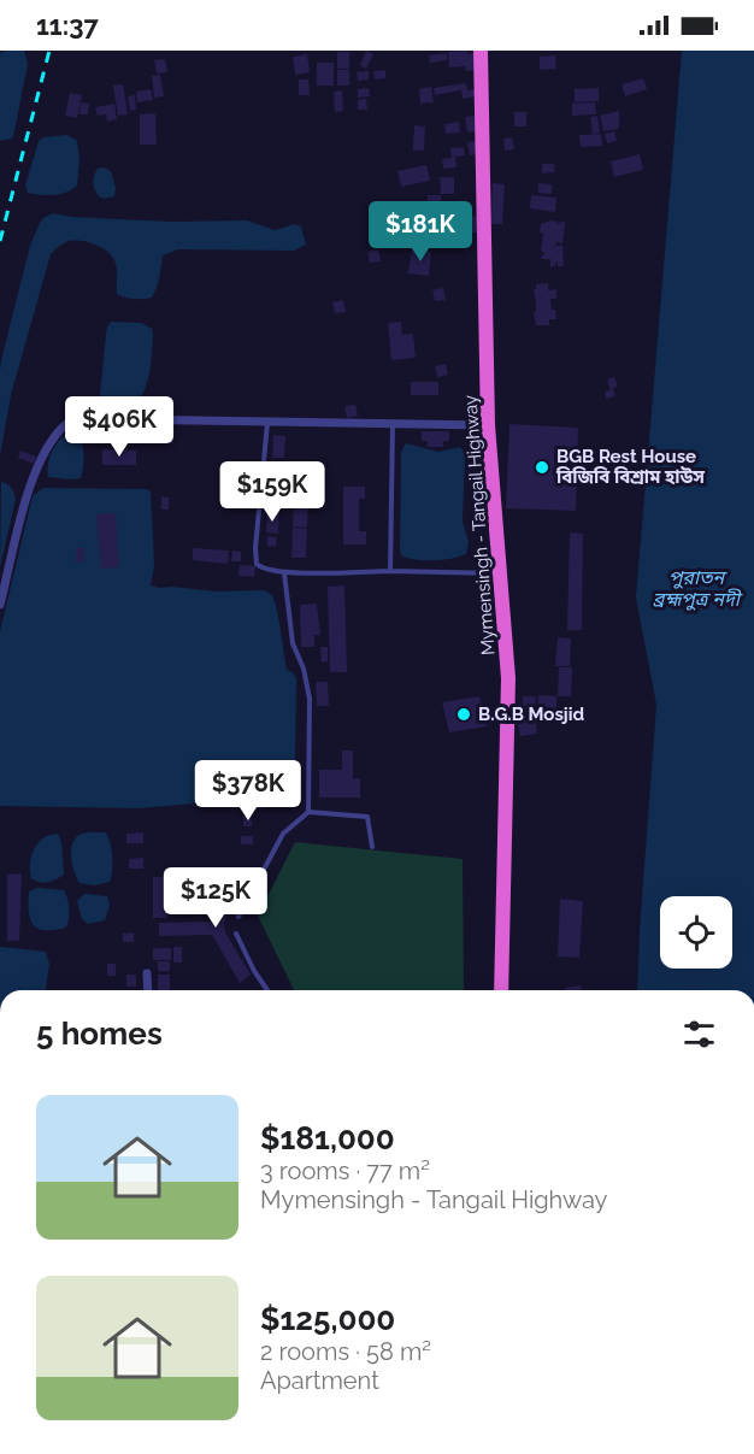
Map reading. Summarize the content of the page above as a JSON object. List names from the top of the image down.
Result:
{
  "streets": {
    "highway": ["Mymensingh - Tangail Highway"]
  },
  "water": ["পুরাতন ব্রহ্মপুত্র নদী"],
  "places": ["BGB Rest House বিজিবি বিশ্রাম হাউস", "B.G.B Mosjid"],
  "page": {
    "status": "11:37",
    "price": [
      "$181K",
      "$406K",
      "$159K",
      "$378K",
      "$125K"
    ],
    "heading": "5 homes",
    "list": [
      {
        "name": "$181,000",
        "note": "3 rooms · 77 m² · Mymensingh - Tangail Highway"
      },
      {
        "name": "$125,000",
        "note": "2 rooms · 58 m² · Apartment"
      }
    ]
  }
}
